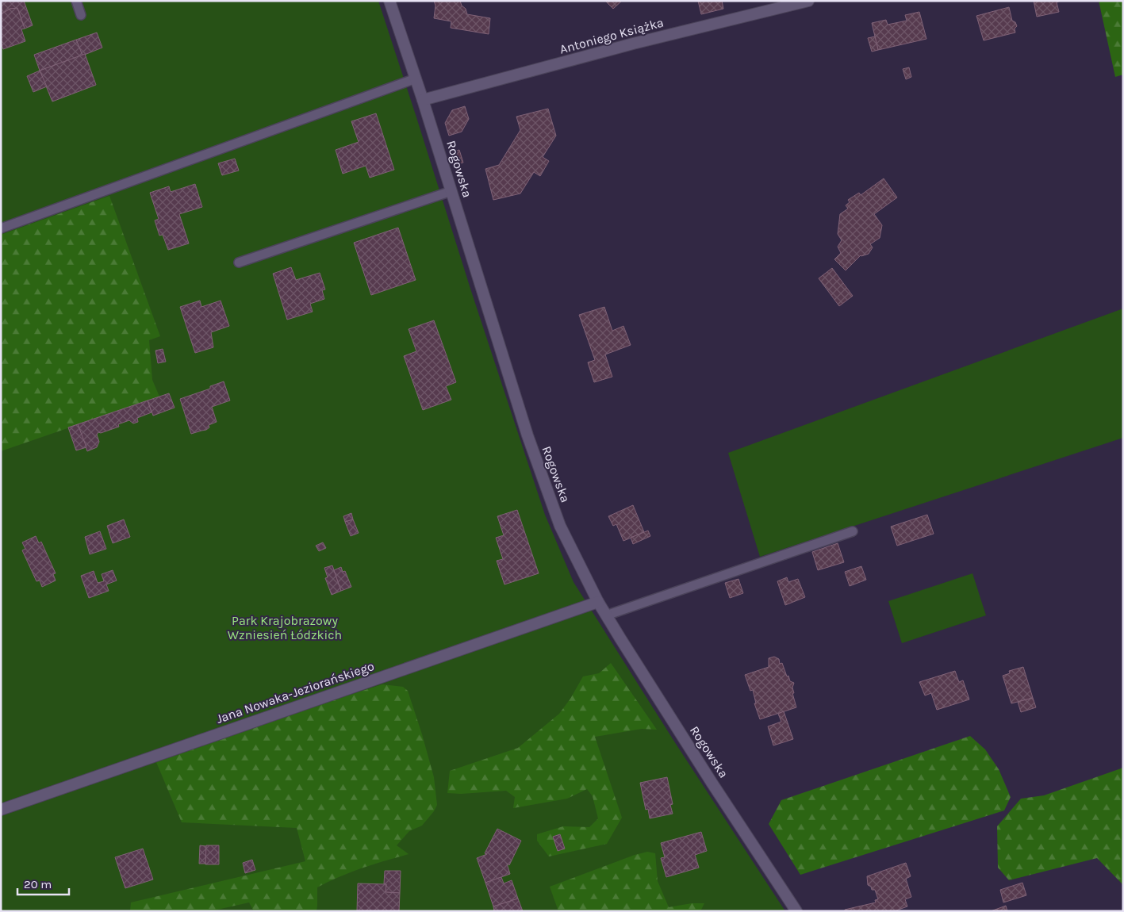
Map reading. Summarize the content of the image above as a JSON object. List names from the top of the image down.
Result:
{
  "streets": {
    "street": ["Antoniego Książka", "Rogowska", "Jana Nowaka-Jeziorańskiego"]
  },
  "crossings": [
    ["Antoniego Książka", "Rogowska"],
    ["Rogowska", "Jana Nowaka-Jeziorańskiego"]
  ],
  "parks": ["Park Krajobrazowy Wzniesień Łódzkich"],
  "scale_bar": "20 m"
}
